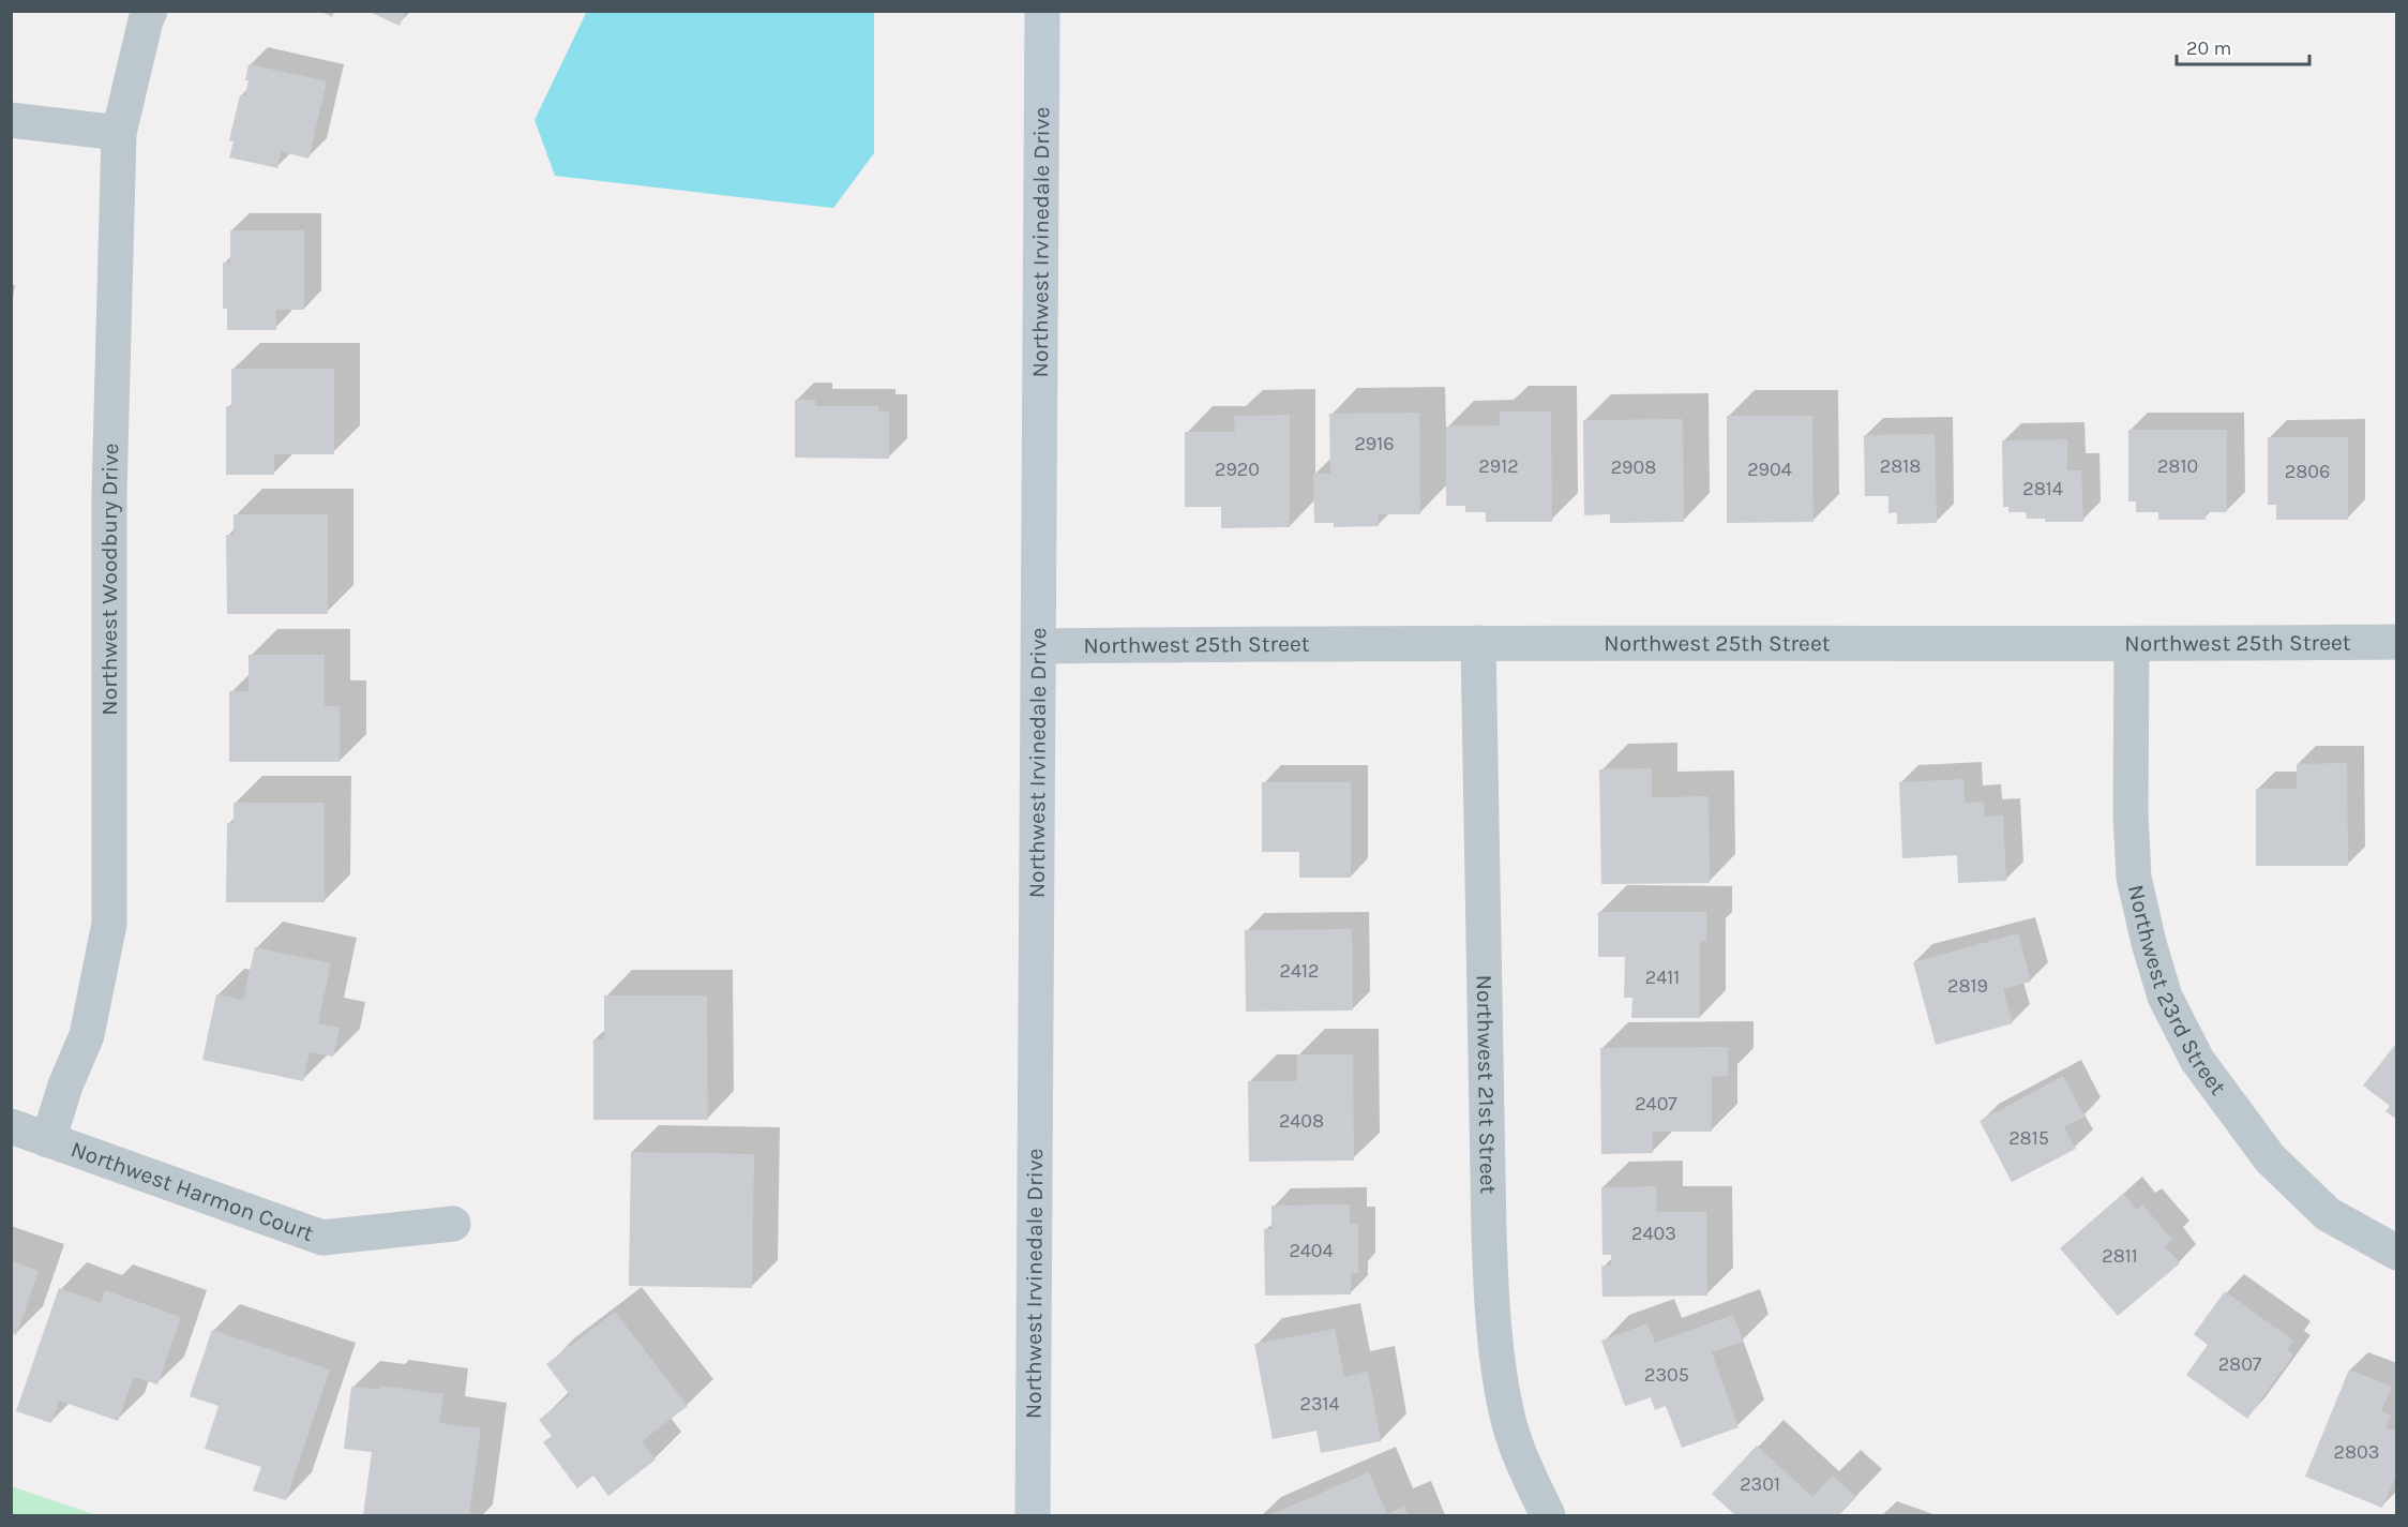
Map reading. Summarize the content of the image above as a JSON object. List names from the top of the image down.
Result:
{
  "streets": {
    "main road": ["Northwest Irvinedale Drive"],
    "street": [
      "Northwest Woodbury Drive",
      "Northwest 25th Street",
      "Northwest 23rd Street",
      "Northwest 21st Street",
      "Northwest Harmon Court"
    ]
  },
  "crossings": [
    ["Northwest Irvinedale Drive", "Northwest 25th Street"],
    ["Northwest Woodbury Drive", "Northwest Harmon Court"],
    ["Northwest 25th Street", "Northwest 23rd Street"],
    ["Northwest 25th Street", "Northwest 21st Street"]
  ],
  "house_numbers": [
    "2916",
    "2912",
    "2818",
    "2810",
    "2908",
    "2920",
    "2904",
    "2806",
    "2814",
    "2412",
    "2411",
    "2819",
    "2407",
    "2408",
    "2815",
    "2403",
    "2404",
    "2811",
    "2807",
    "2305",
    "2314",
    "2803",
    "2301"
  ],
  "scale_bar": "20 m"
}
